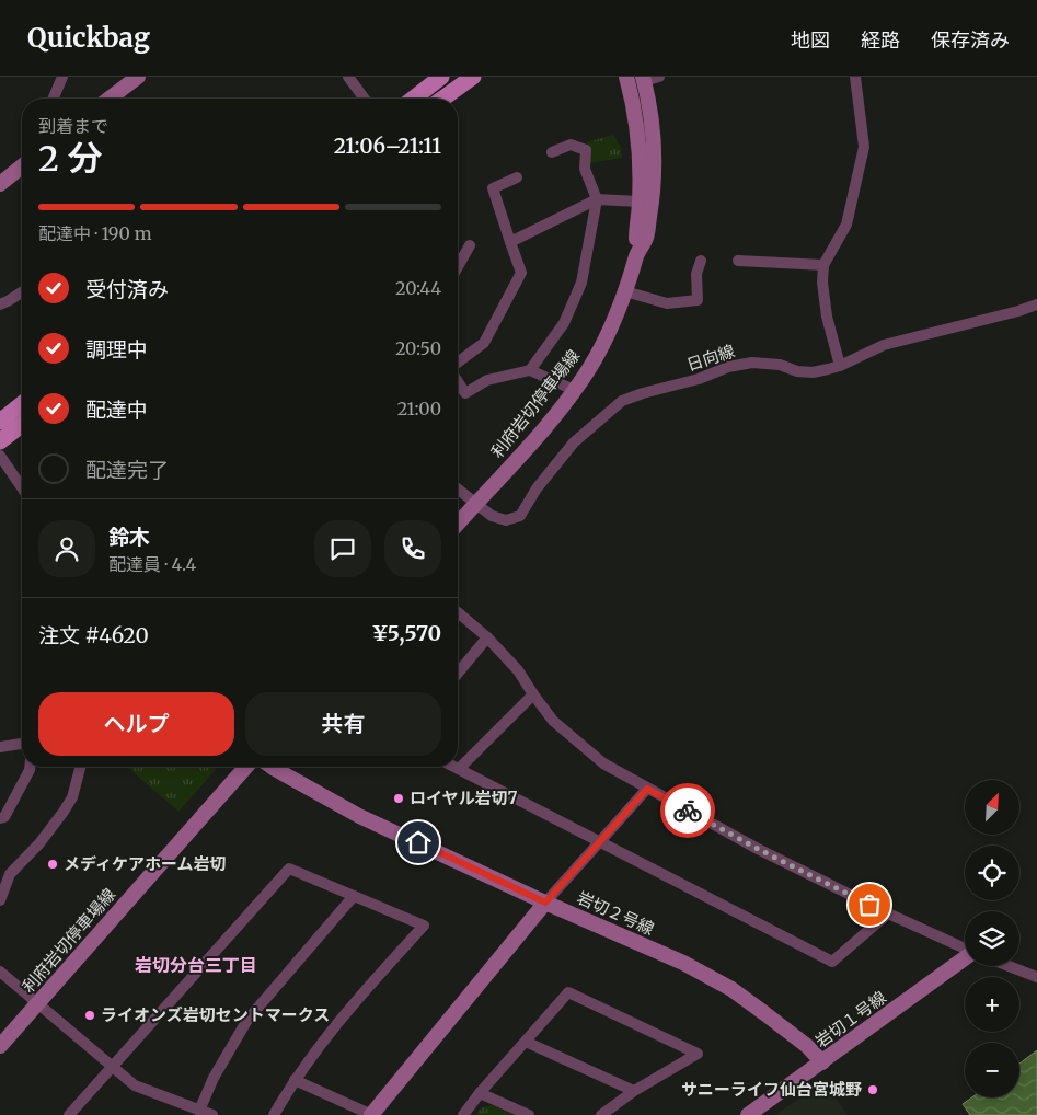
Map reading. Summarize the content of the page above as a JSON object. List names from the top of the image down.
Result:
{
  "streets": {
    "street": [
      "日向線",
      "利府岩切停車場線",
      "岩切２号線",
      "岩切１号線"
    ]
  },
  "crossings": [
    ["日向線", "利府岩切停車場線"],
    ["岩切２号線", "岩切１号線"]
  ],
  "districts": ["岩切分台三丁目"],
  "places": [
    "ロイヤル岩切7",
    "メディケアホーム岩切",
    "ライオンズ岩切セントマークス",
    "サニーライフ仙台宮城野"
  ],
  "north": "top right",
  "page": {
    "header": "Quickbag",
    "nav": ["地図", "経路", "保存済み"],
    "heading": ["2 分", "到着まで", "21:06–21:11"],
    "panel": [
      "鈴木",
      "配達員 · 4.4",
      "注文 #4620",
      "¥5,570"
    ],
    "bar": "配達中 · 190 m",
    "list": [
      ["受付済み", "20:44"],
      ["調理中", "20:50"],
      ["配達中", "21:00"],
      "配達完了"
    ],
    "buttons": ["ヘルプ", "共有"],
    "map_buttons": ["+", "−"]
  }
}
